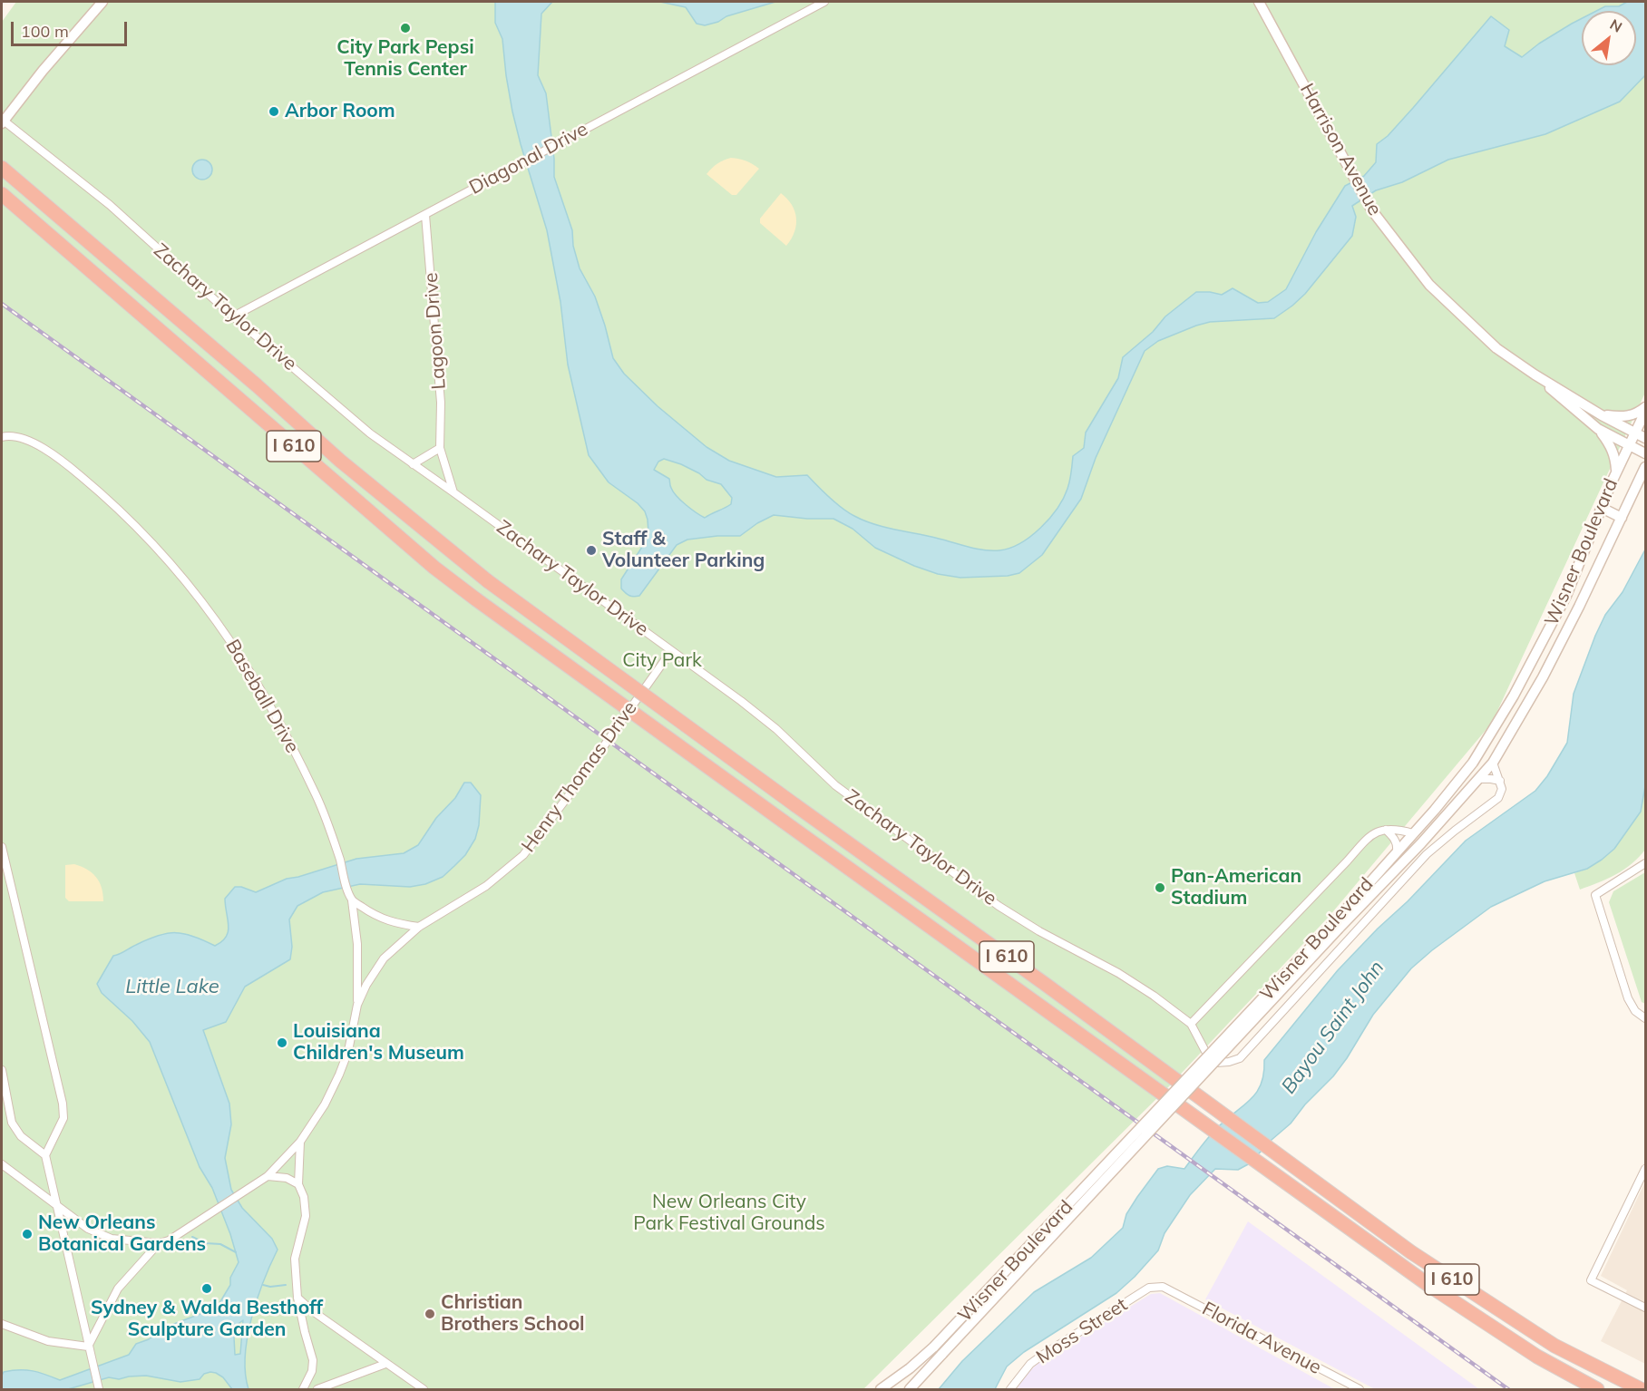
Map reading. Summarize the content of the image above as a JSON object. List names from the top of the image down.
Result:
{
  "streets": {
    "highway": ["I 610"],
    "street": [
      "Harrison Avenue",
      "Diagonal Drive",
      "Zachary Taylor Drive",
      "Lagoon Drive",
      "Wisner Boulevard",
      "Baseball Drive",
      "Henry Thomas Drive",
      "Moss Street",
      "Florida Avenue"
    ]
  },
  "crossings": [
    ["Harrison Avenue", "Wisner Boulevard"],
    ["Diagonal Drive", "Zachary Taylor Drive"],
    ["Diagonal Drive", "Lagoon Drive"],
    ["Zachary Taylor Drive", "Lagoon Drive"],
    ["Zachary Taylor Drive", "Henry Thomas Drive"],
    ["Baseball Drive", "Henry Thomas Drive"],
    ["Moss Street", "Florida Avenue"]
  ],
  "water": ["Little Lake", "Bayou Saint John"],
  "parks": ["City Park", "New Orleans City Park Festival Grounds"],
  "places": [
    "City Park Pepsi Tennis Center",
    "Arbor Room",
    "Staff & Volunteer Parking",
    "Pan-American Stadium",
    "Louisiana Children's Museum",
    "New Orleans Botanical Gardens",
    "Sydney & Walda Besthoff Sculpture Garden",
    "Christian Brothers School"
  ],
  "scale_bar": "100 m",
  "north": "top right"
}
